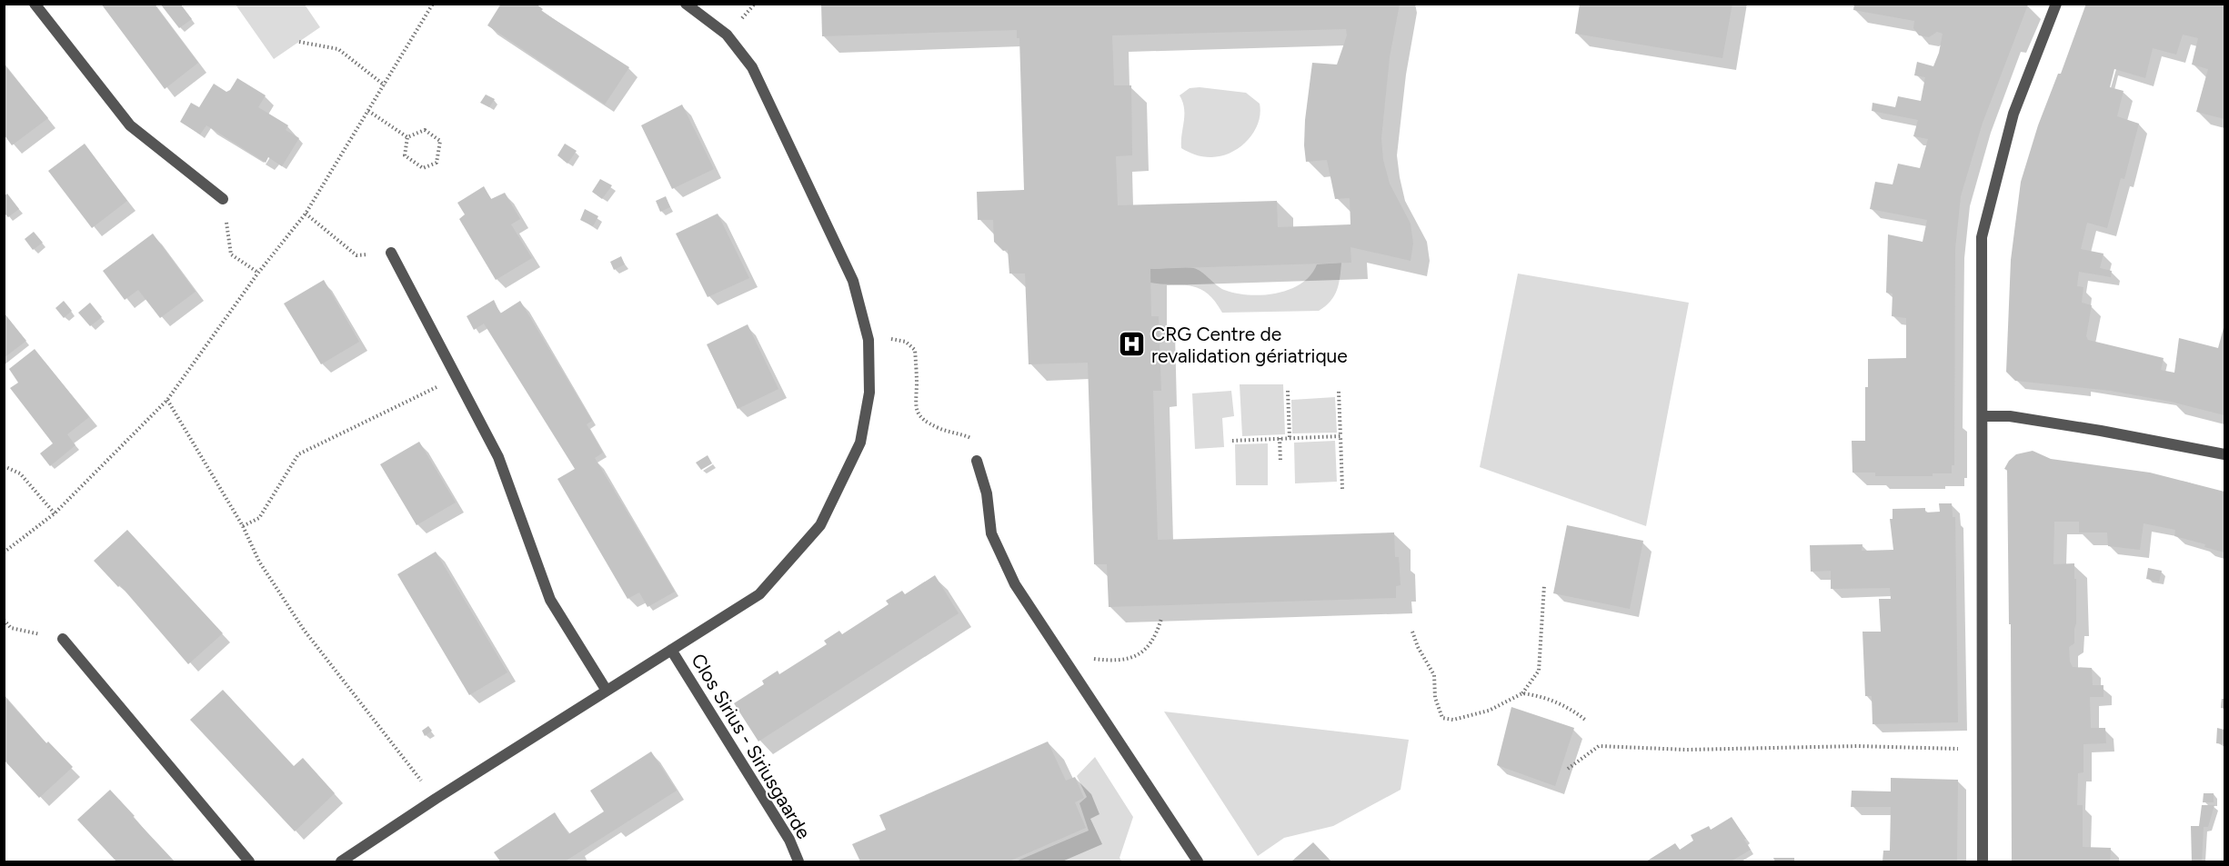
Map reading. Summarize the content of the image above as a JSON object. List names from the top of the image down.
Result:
{
  "streets": {
    "street": ["Clos Sirius - Siriusgaarde"]
  },
  "places": {
    "hospital": ["CRG Centre de revalidation gériatrique"]
  }
}
